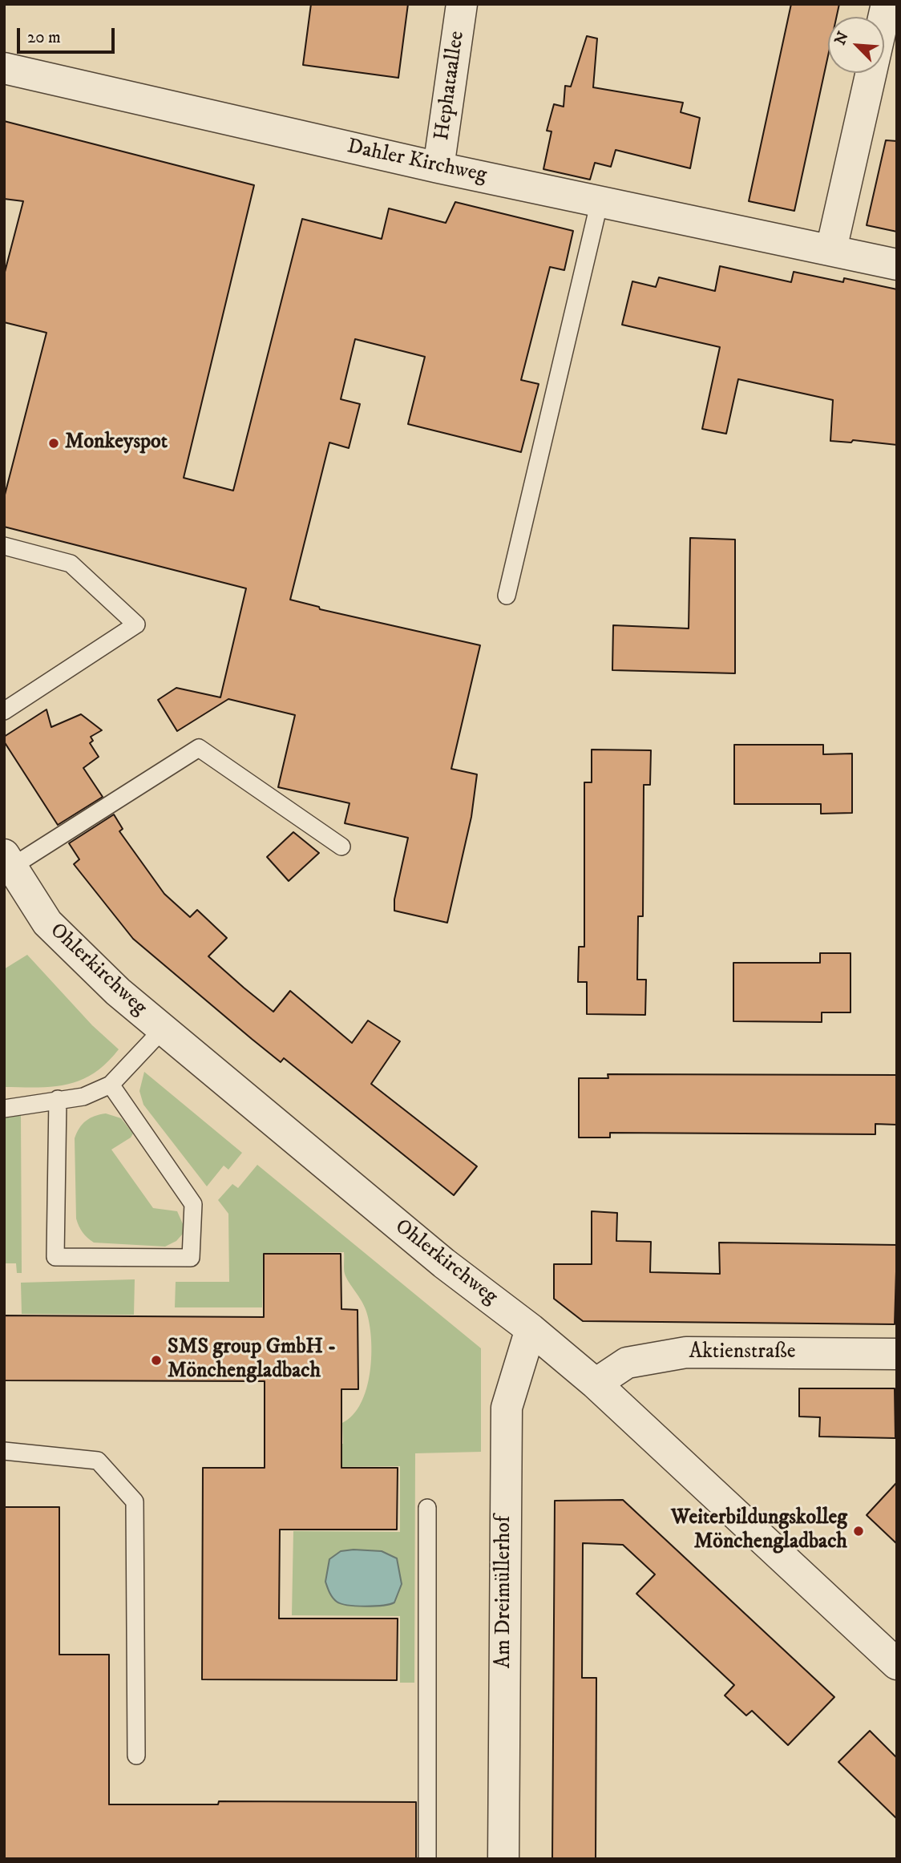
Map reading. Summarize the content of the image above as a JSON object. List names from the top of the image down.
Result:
{
  "streets": {
    "street": [
      "Hephataallee",
      "Dahler Kirchweg",
      "Ohlerkirchweg",
      "Aktienstraße",
      "Am Dreimüllerhof"
    ]
  },
  "crossings": [
    ["Hephataallee", "Dahler Kirchweg"],
    ["Ohlerkirchweg", "Aktienstraße"],
    ["Ohlerkirchweg", "Am Dreimüllerhof"]
  ],
  "places": ["Monkeyspot", "SMS group GmbH - Mönchengladbach", "Weiterbildungskolleg Mönchengladbach"],
  "scale_bar": "20 m",
  "north": "top left"
}
